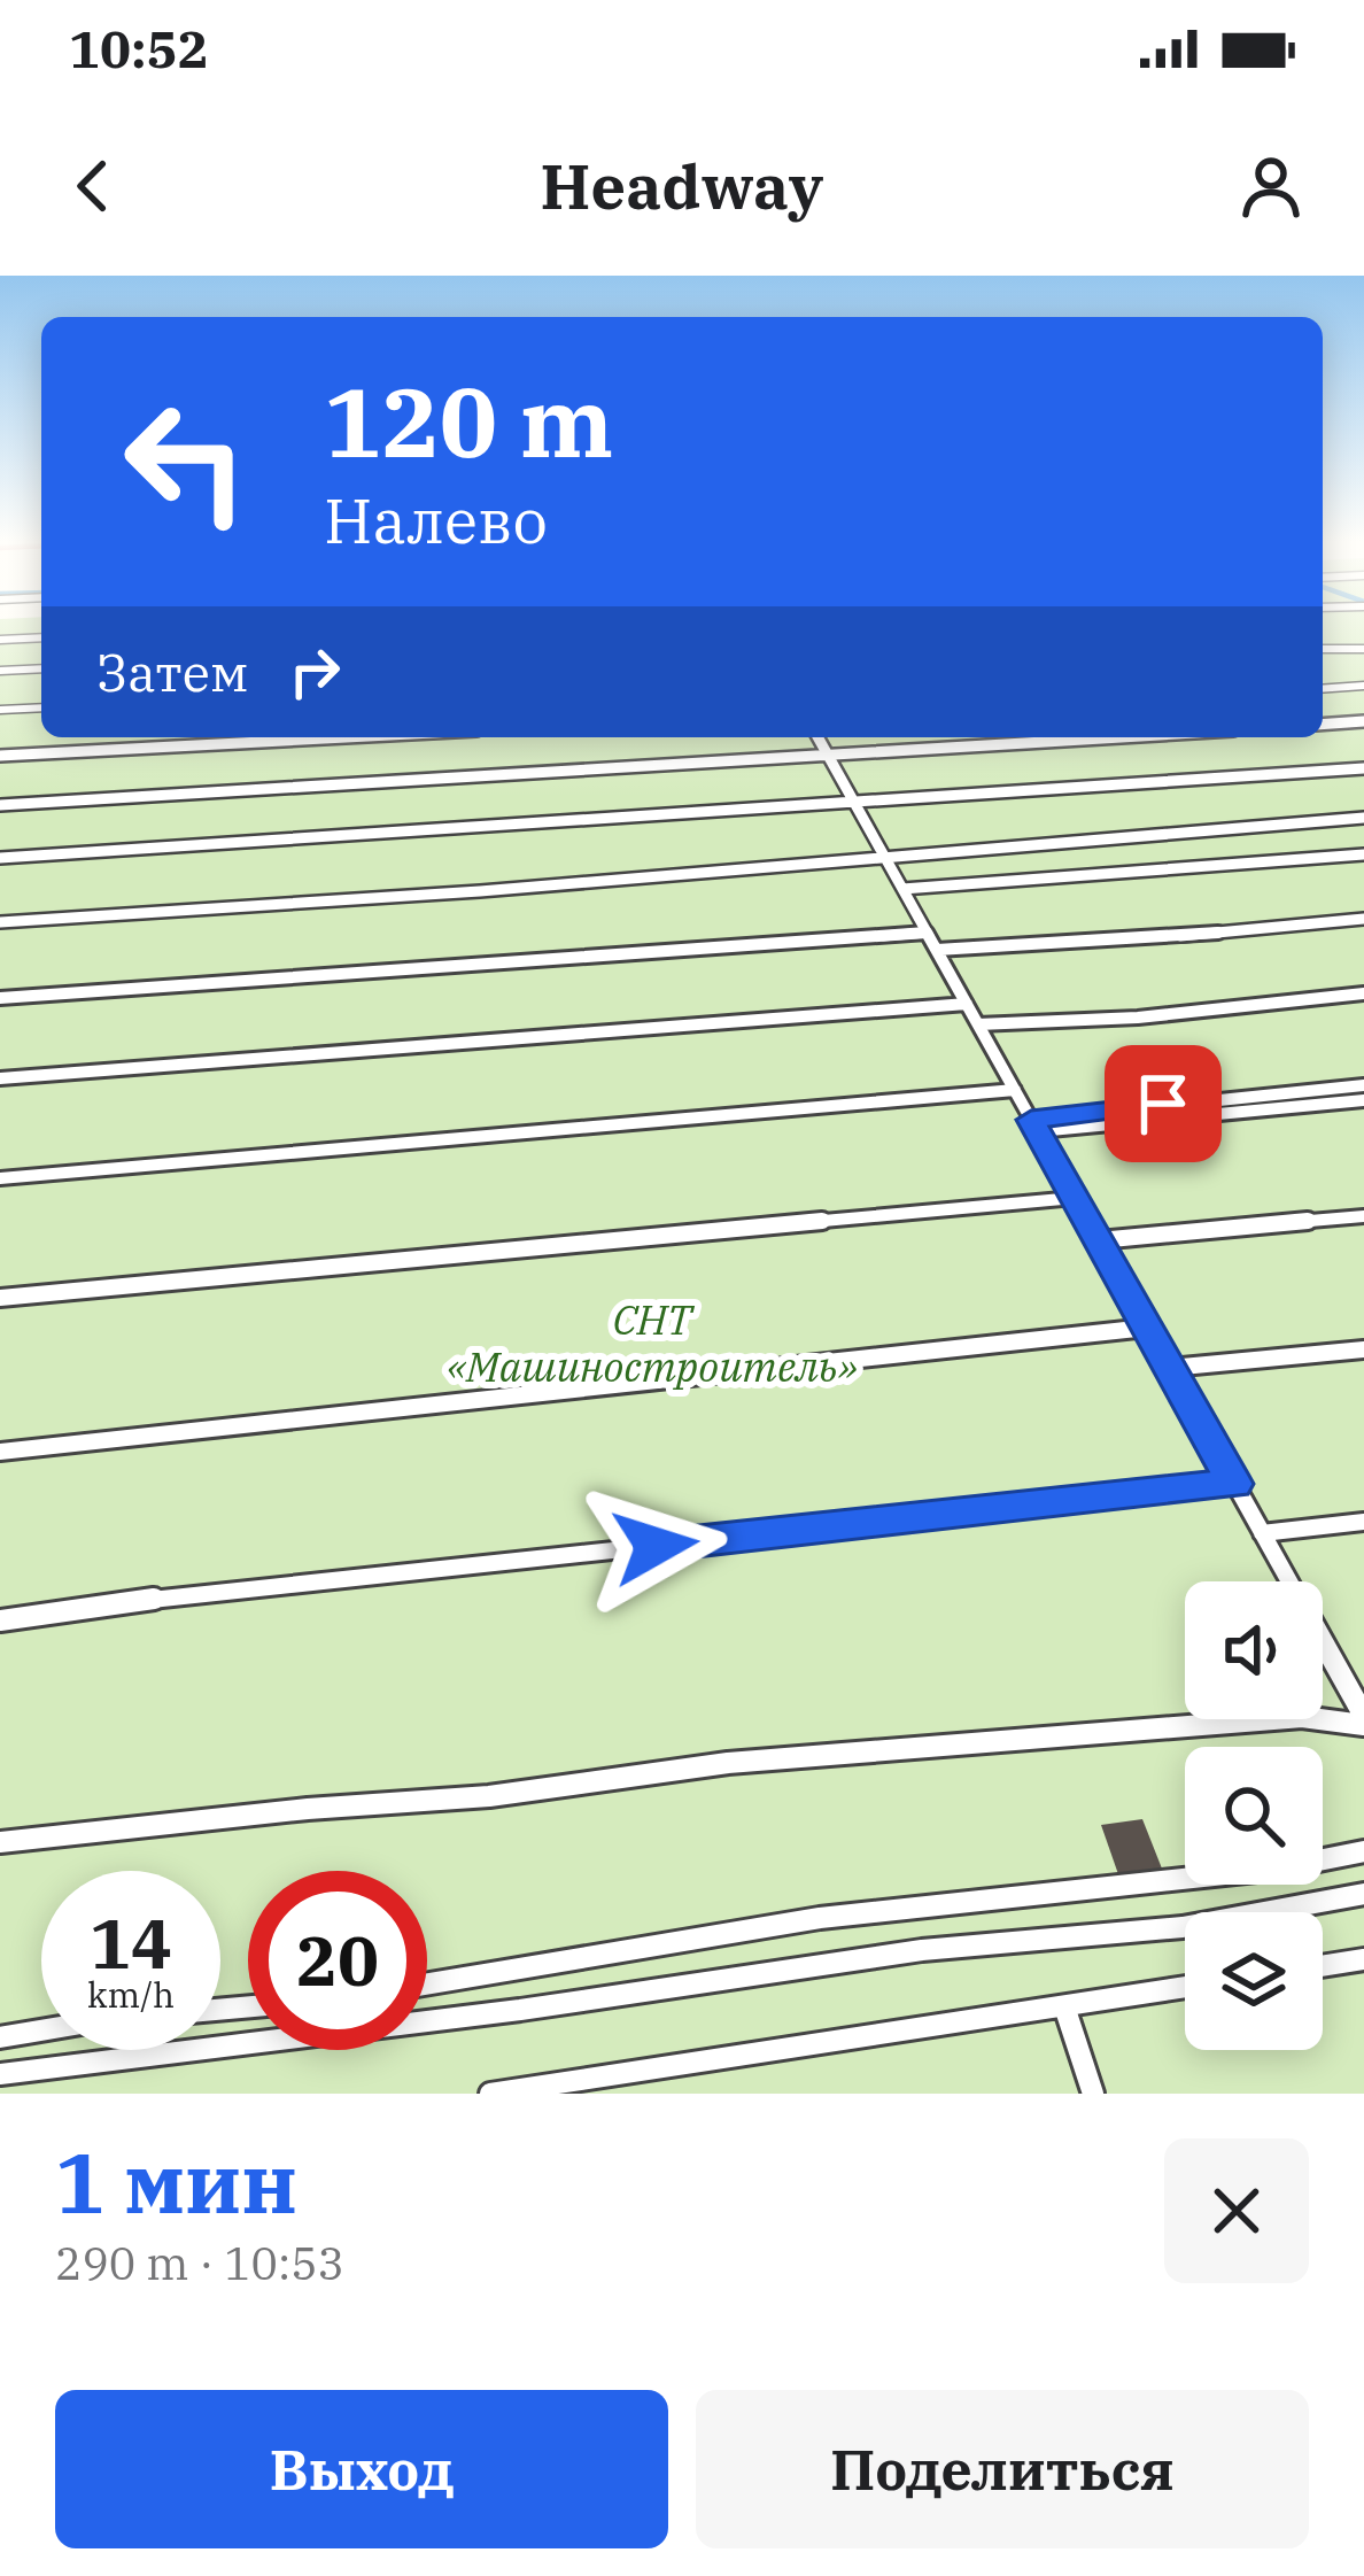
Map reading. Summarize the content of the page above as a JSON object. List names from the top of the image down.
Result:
{
  "parks": ["СНТ «Машиностроитель»"],
  "page": {
    "status": "10:52",
    "header": "Headway",
    "turn": ["120 m", "Налево"],
    "then": "Затем",
    "speed": "14 km/h",
    "limit": "20",
    "heading": ["1 мин", "290 m · 10:53"],
    "buttons": ["Выход", "Поделиться"]
  }
}
